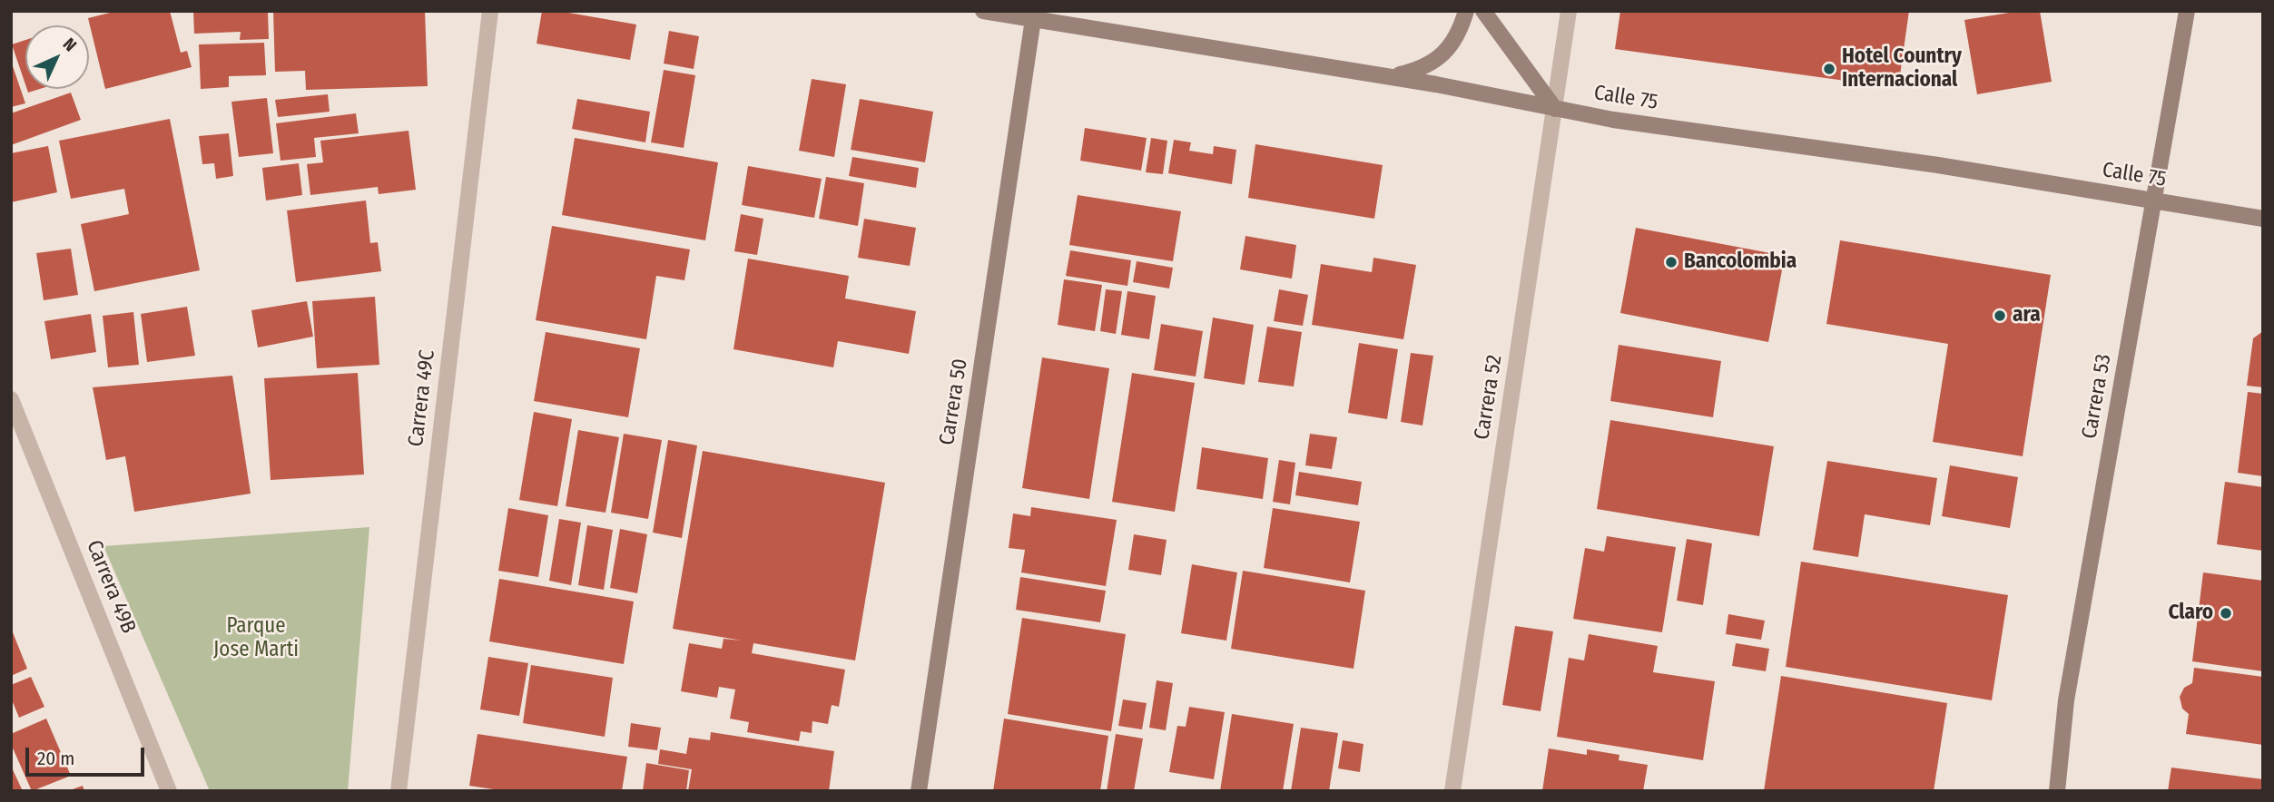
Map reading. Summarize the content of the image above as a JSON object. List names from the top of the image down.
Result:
{
  "streets": {
    "street": [
      "Calle 75",
      "Carrera 53",
      "Carrera 52",
      "Carrera 49C",
      "Carrera 50",
      "Carrera 49B"
    ]
  },
  "crossings": [
    ["Calle 75", "Carrera 53"],
    ["Calle 75", "Carrera 52"],
    ["Calle 75", "Carrera 50"]
  ],
  "parks": ["Parque Jose Marti"],
  "places": [
    "Hotel Country Internacional",
    "Bancolombia",
    "ara",
    "Claro"
  ],
  "scale_bar": "20 m",
  "north": "top right"
}
